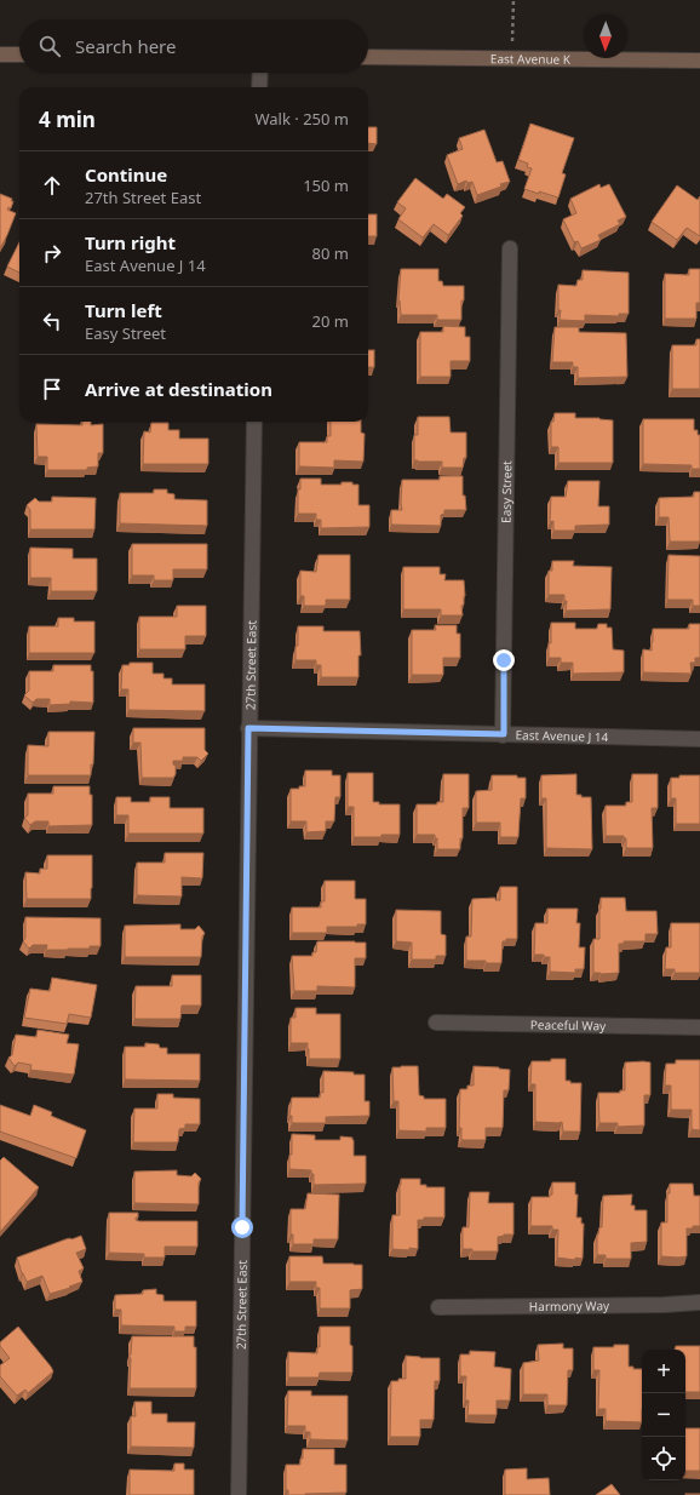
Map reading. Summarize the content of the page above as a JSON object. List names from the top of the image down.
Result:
{
  "streets": {
    "main road": ["East Avenue K"],
    "street": [
      "Easy Street",
      "27th Street East",
      "East Avenue J 14",
      "Peaceful Way",
      "Harmony Way"
    ]
  },
  "crossings": [
    ["Easy Street", "East Avenue J 14"],
    ["27th Street East", "East Avenue J 14"]
  ],
  "north": "bottom",
  "page": {
    "search": "Search here",
    "heading": ["4 min", "Walk · 250 m"],
    "list": [
      ["Continue", "27th Street East", "150 m"],
      ["Turn right", "East Avenue J 14", "80 m"],
      ["Turn left", "Easy Street", "20 m"],
      "Arrive at destination"
    ],
    "map_buttons": ["+", "−"]
  }
}
